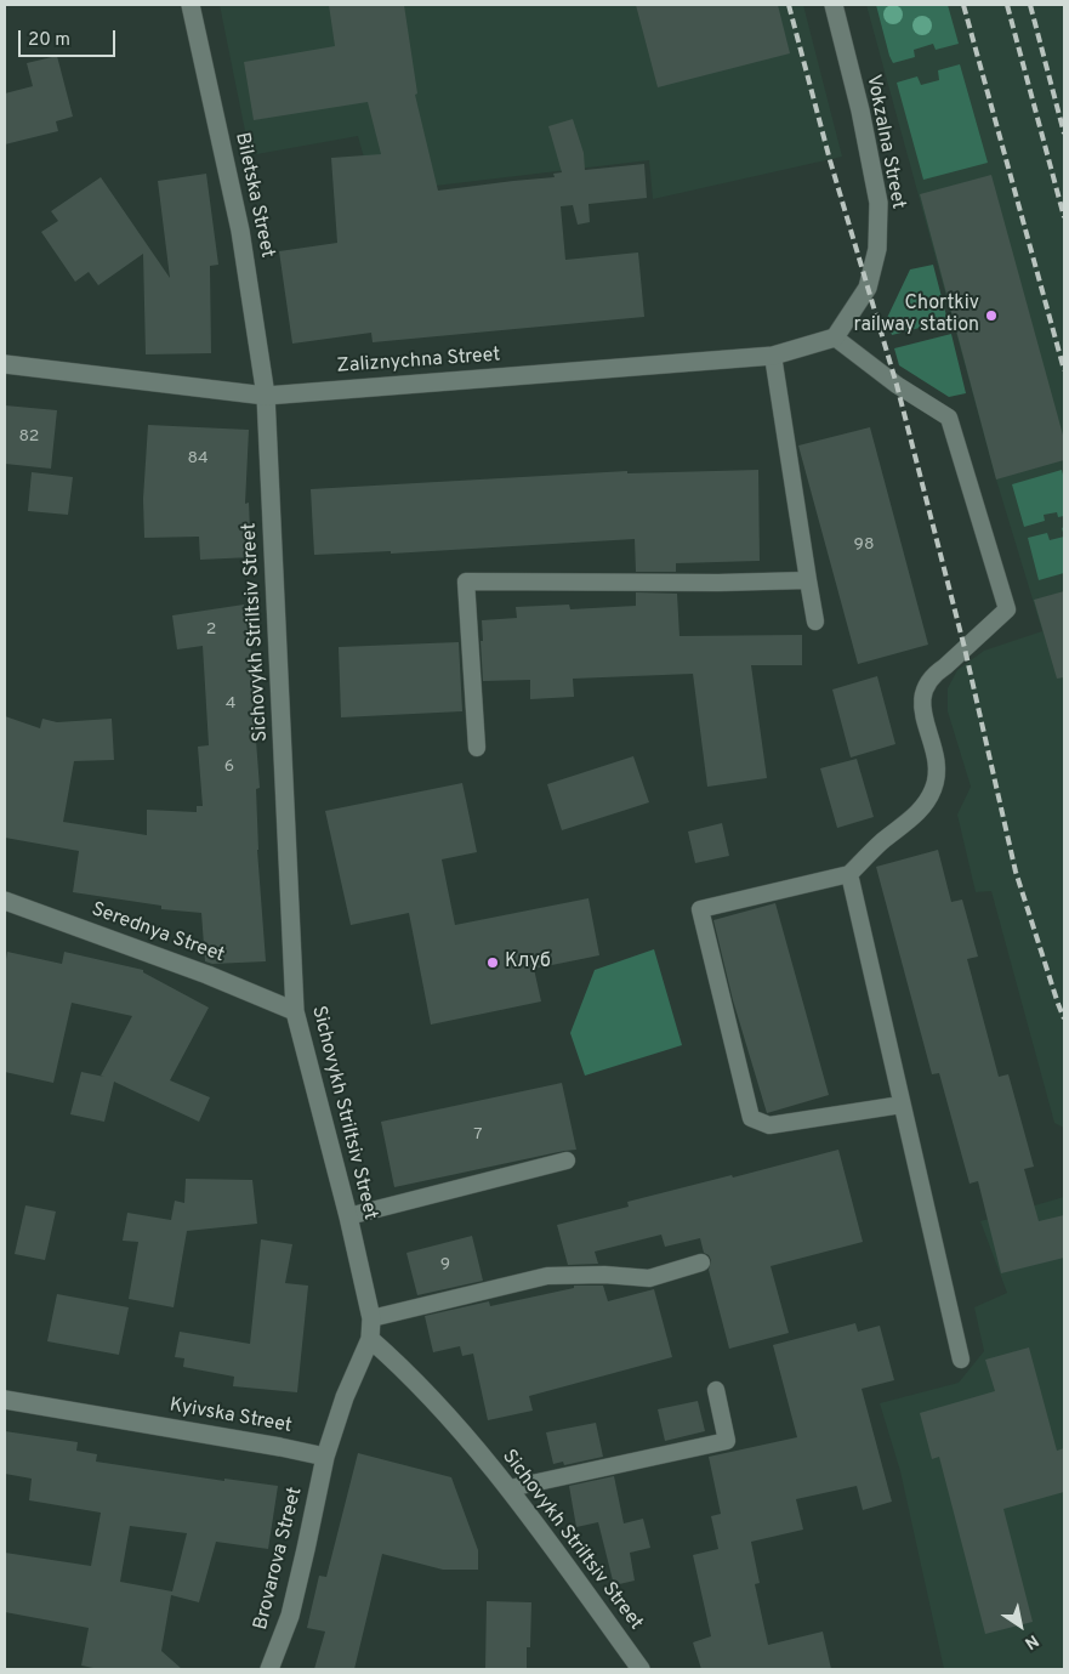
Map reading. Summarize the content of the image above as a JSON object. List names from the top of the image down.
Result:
{
  "streets": {
    "street": [
      "Vokzalna Street",
      "Biletska Street",
      "Zaliznychna Street",
      "Sichovykh Striltsiv Street",
      "Serednya Street",
      "Kyivska Street",
      "Brovarova Street"
    ]
  },
  "crossings": [
    ["Vokzalna Street", "Zaliznychna Street"],
    ["Biletska Street", "Zaliznychna Street"],
    ["Biletska Street", "Sichovykh Striltsiv Street"],
    ["Zaliznychna Street", "Sichovykh Striltsiv Street"],
    ["Sichovykh Striltsiv Street", "Serednya Street"],
    ["Kyivska Street", "Brovarova Street"]
  ],
  "places": ["Chortkiv railway station", "Клуб"],
  "house_numbers": [
    "82",
    "84",
    "98",
    "2",
    "4",
    "6",
    "7",
    "9"
  ],
  "scale_bar": "20 m",
  "north": "bottom right"
}
